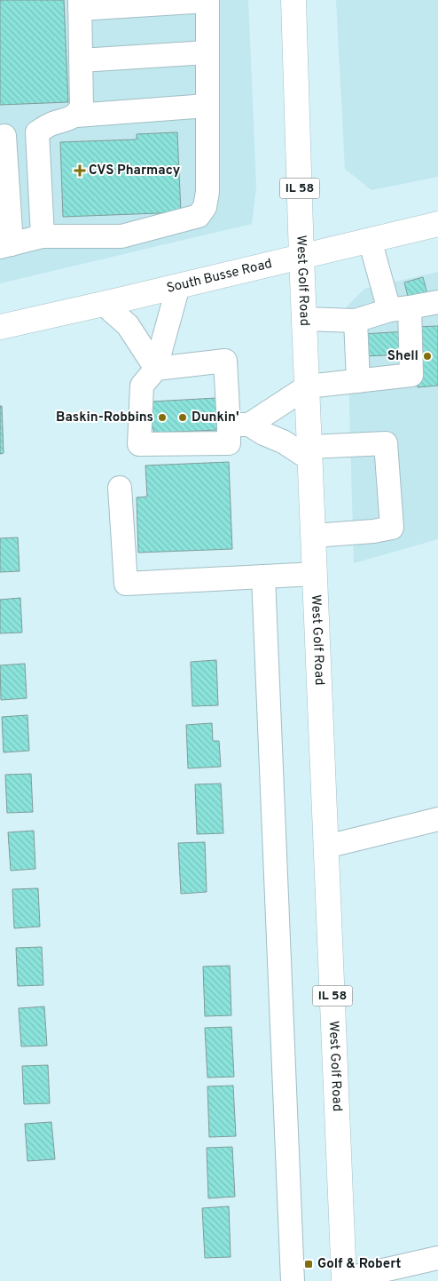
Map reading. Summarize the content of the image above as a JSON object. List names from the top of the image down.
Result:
{
  "streets": {
    "main road": ["IL 58", "South Busse Road", "West Golf Road"]
  },
  "crossings": [
    ["South Busse Road", "West Golf Road"]
  ],
  "places": {
    "health": ["CVS Pharmacy"],
    "other": ["Shell", "Baskin-Robbins", "Dunkin'"],
    "transit": ["Golf & Robert"]
  }
}
